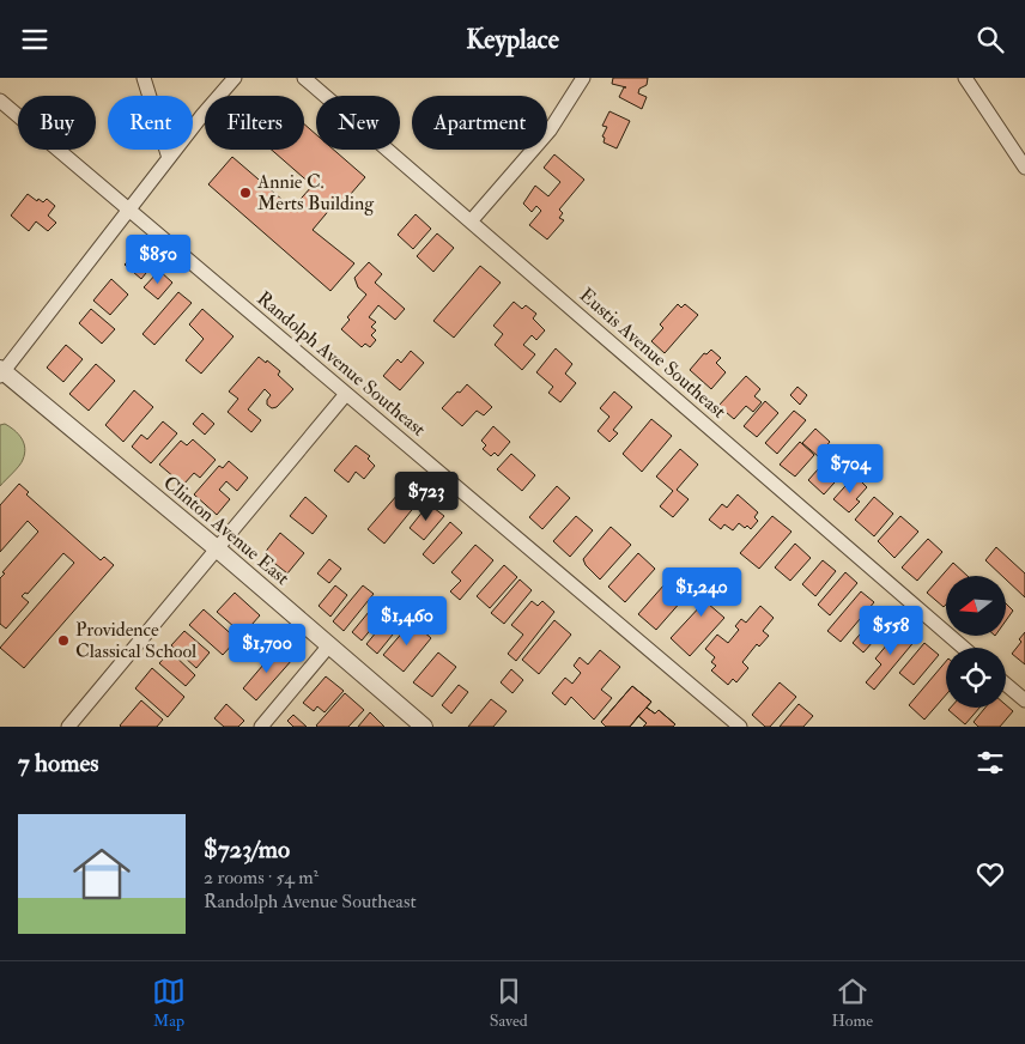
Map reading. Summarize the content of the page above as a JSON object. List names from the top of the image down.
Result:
{
  "streets": {
    "street": ["Eustis Avenue Southeast", "Randolph Avenue Southeast", "Clinton Avenue East"]
  },
  "places": ["Annie C. Merts Building", "Providence Classical School"],
  "north": "left",
  "page": {
    "header": "Keyplace",
    "chip": [
      "Buy",
      "Rent",
      "Filters",
      "New",
      "Apartment"
    ],
    "price": [
      "$850",
      "$704",
      "$723",
      "$1,240",
      "$1,460",
      "$558",
      "$1,700"
    ],
    "heading": "7 homes",
    "list": [
      {
        "name": "$723/mo",
        "note": "2 rooms · 54 m² · Randolph Avenue Southeast"
      }
    ],
    "tabs": ["Map", "Saved", "Home"]
  }
}
